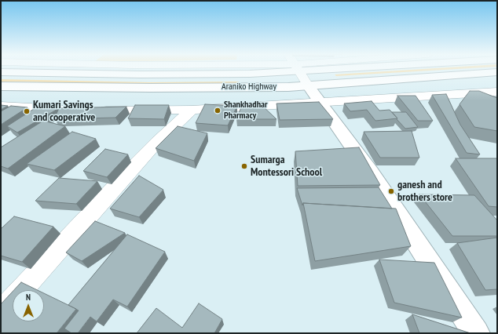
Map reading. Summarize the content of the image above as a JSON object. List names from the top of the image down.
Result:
{
  "streets": {
    "main road": ["Araniko Highway"]
  },
  "places": [
    "Shankhadhar Pharmacy",
    "Kumari Savings and cooperative",
    "Sumarga Montessori School",
    "ganesh and brothers store"
  ],
  "north": "top"
}
